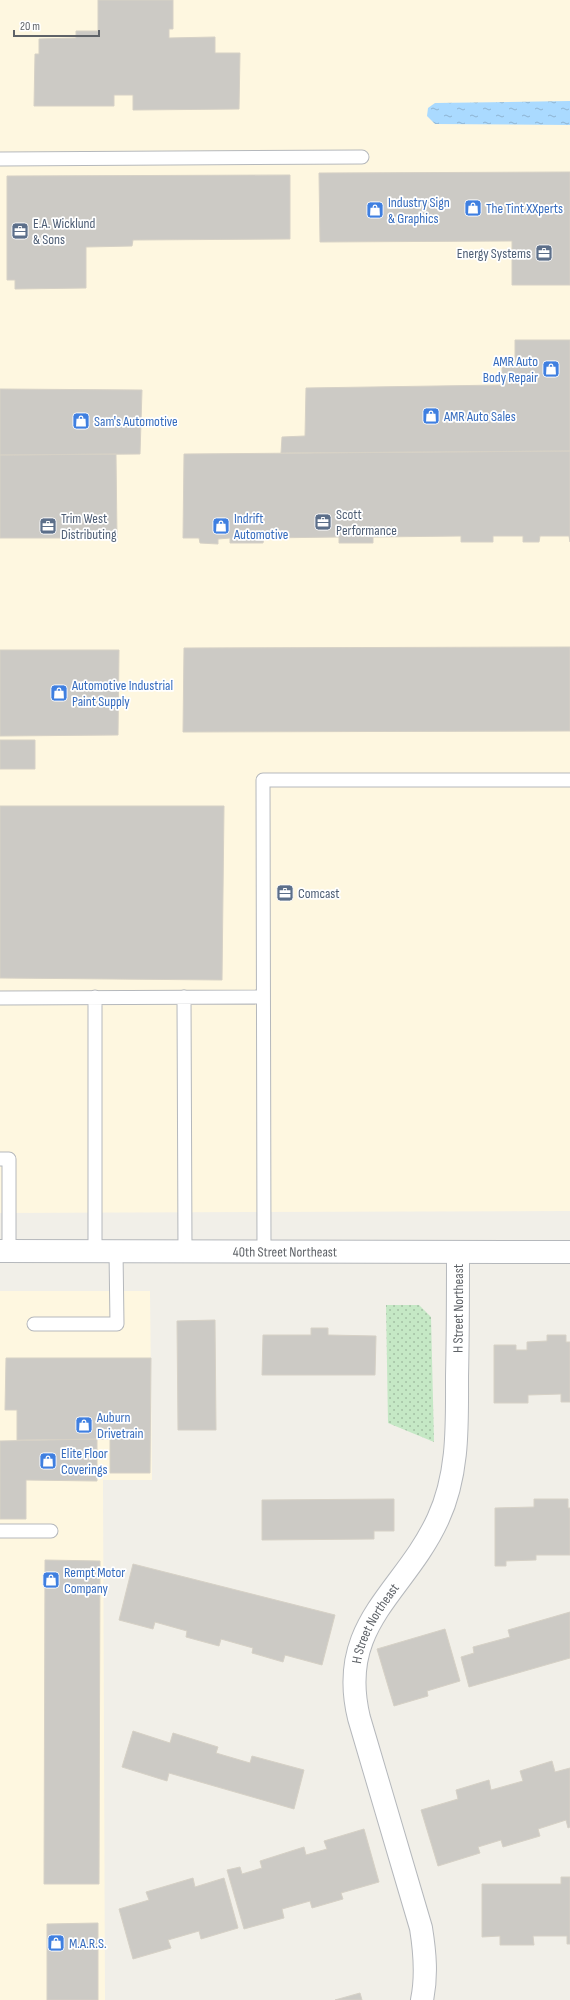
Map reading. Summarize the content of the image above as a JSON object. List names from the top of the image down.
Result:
{
  "streets": {
    "street": ["40th Street Northeast", "H Street Northeast"]
  },
  "crossings": [
    ["40th Street Northeast", "H Street Northeast"]
  ],
  "places": {
    "shop": [
      "The Tint XXperts",
      "Industry Sign & Graphics",
      "AMR Auto Body Repair",
      "AMR Auto Sales",
      "Sam's Automotive",
      "Indrift Automotive",
      "Automotive Industrial Paint Supply",
      "Auburn Drivetrain",
      "Elite Floor Coverings",
      "Rempt Motor Company",
      "M.A.R.S."
    ],
    "office": [
      "E.A. Wicklund & Sons",
      "Energy Systems",
      "Scott Performance",
      "Trim West Distributing",
      "Comcast"
    ]
  },
  "scale_bar": "20 m"
}
